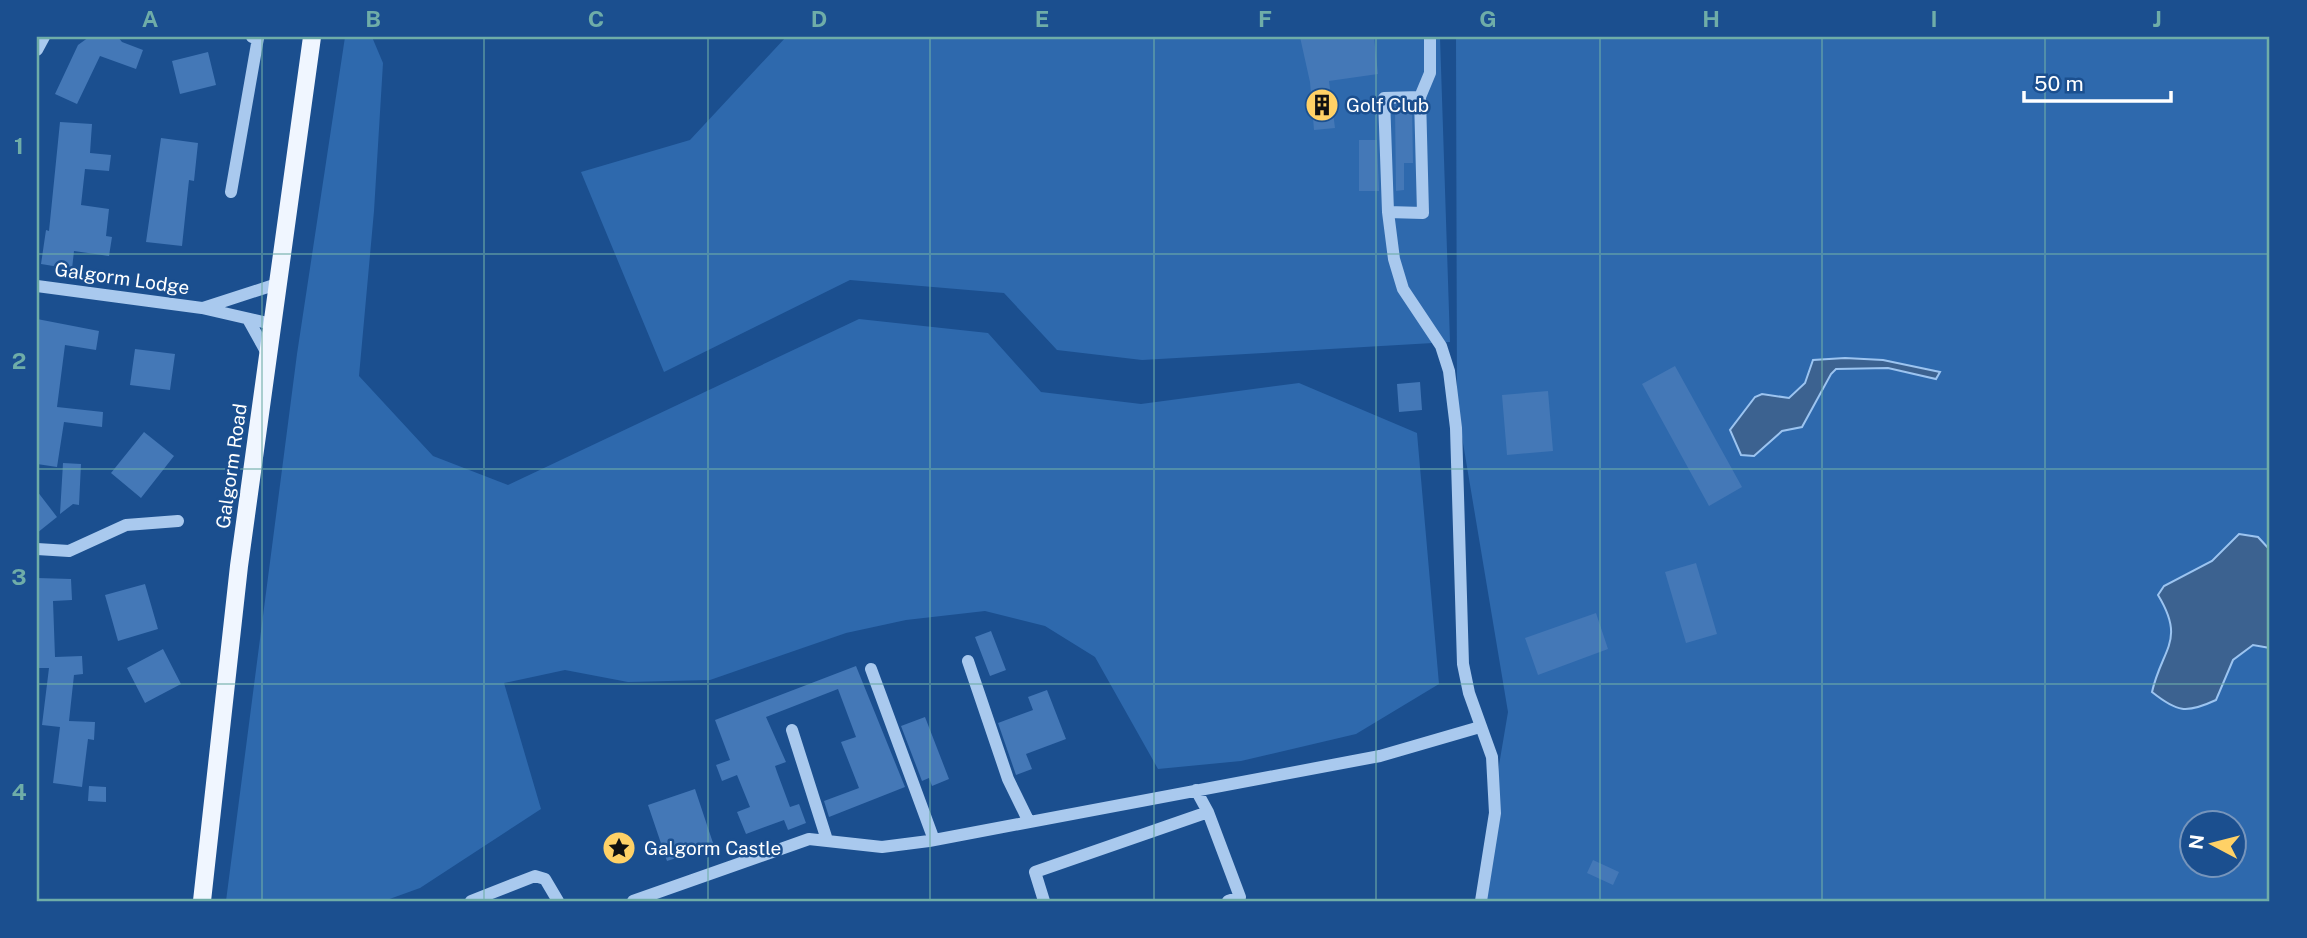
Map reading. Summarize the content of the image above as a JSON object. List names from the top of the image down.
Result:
{
  "streets": {
    "main road": ["Galgorm Road"],
    "street": ["Galgorm Lodge"]
  },
  "crossings": [
    ["Galgorm Lodge", "Galgorm Road"]
  ],
  "places": {
    "building": ["Golf Club"],
    "place": ["Galgorm Castle"]
  },
  "scale_bar": "50 m",
  "north": "left",
  "grid": {
    "columns": [
      "A",
      "B",
      "C",
      "D",
      "E",
      "F",
      "G",
      "H",
      "I",
      "J"
    ],
    "rows": [
      "1",
      "2",
      "3",
      "4"
    ]
  }
}
